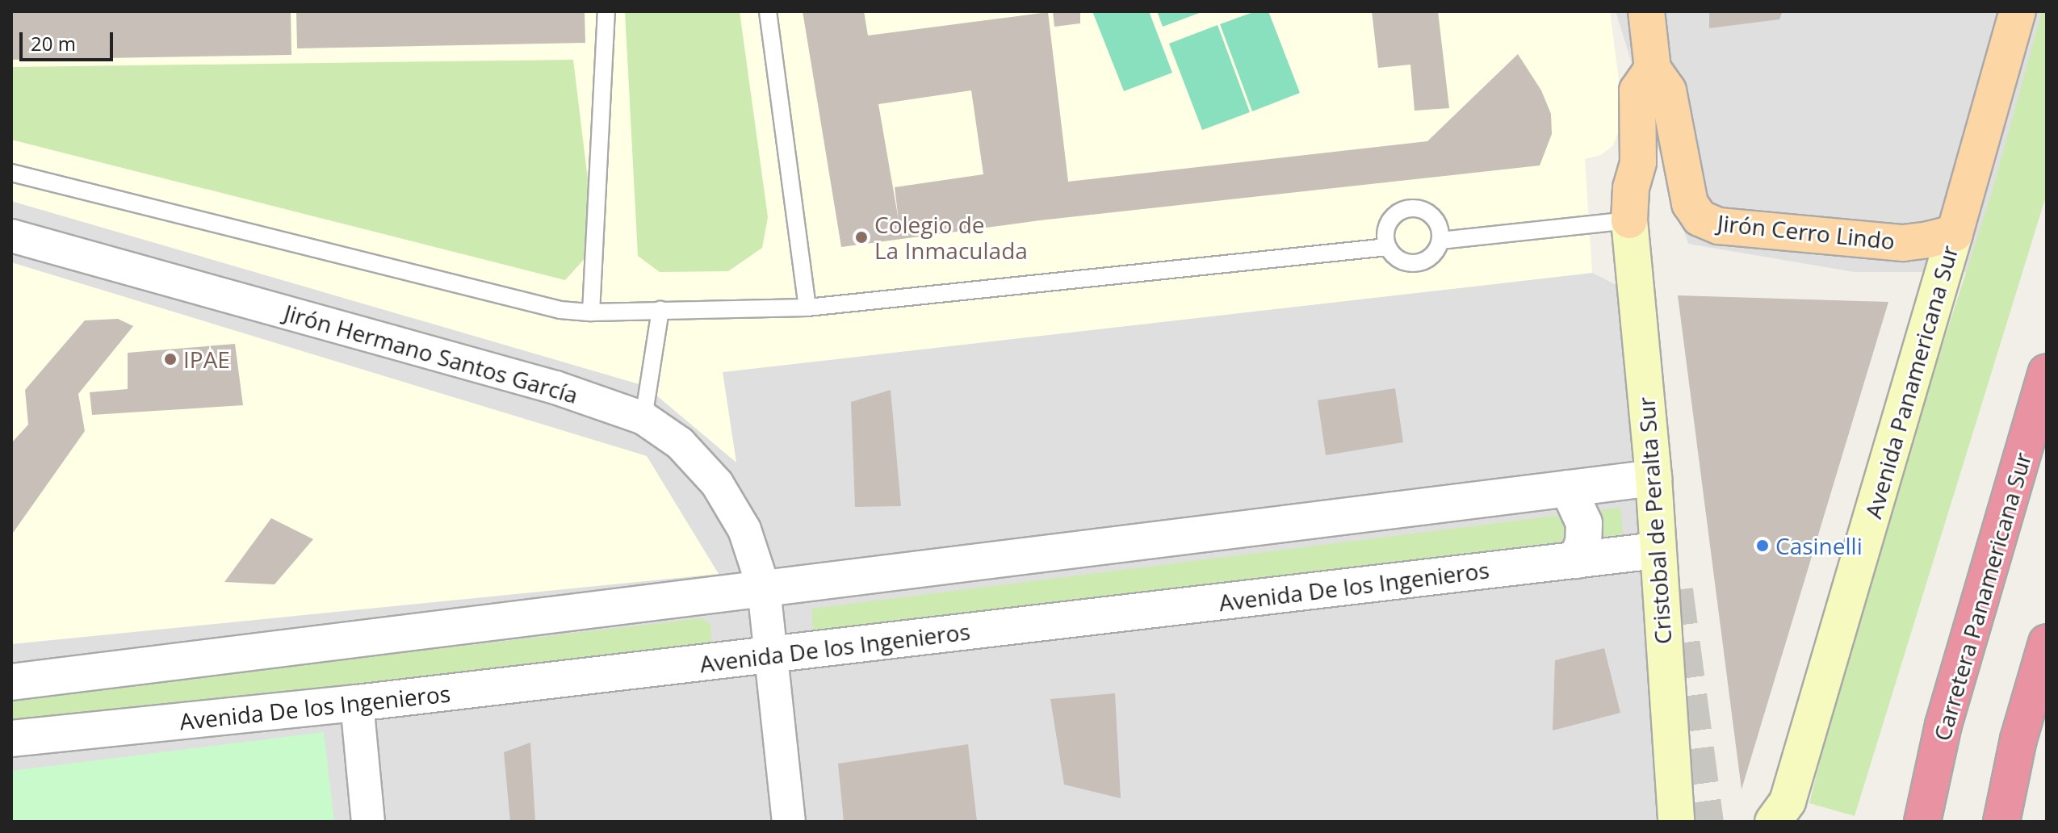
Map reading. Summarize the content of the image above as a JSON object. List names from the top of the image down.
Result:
{
  "streets": {
    "highway": ["Carretera Panamericana Sur"],
    "main road": ["Jirón Cerro Lindo", "Avenida Panamericana Sur", "Cristobal de Peralta Sur"],
    "street": ["Jirón Hermano Santos García", "Avenida De los Ingenieros"]
  },
  "crossings": [
    ["Jirón Cerro Lindo", "Avenida Panamericana Sur"],
    ["Jirón Hermano Santos García", "Avenida De los Ingenieros"],
    ["Cristobal de Peralta Sur", "Avenida De los Ingenieros"]
  ],
  "places": ["Colegio de La Inmaculada", "IPAE", "Casinelli"],
  "scale_bar": "20 m"
}
